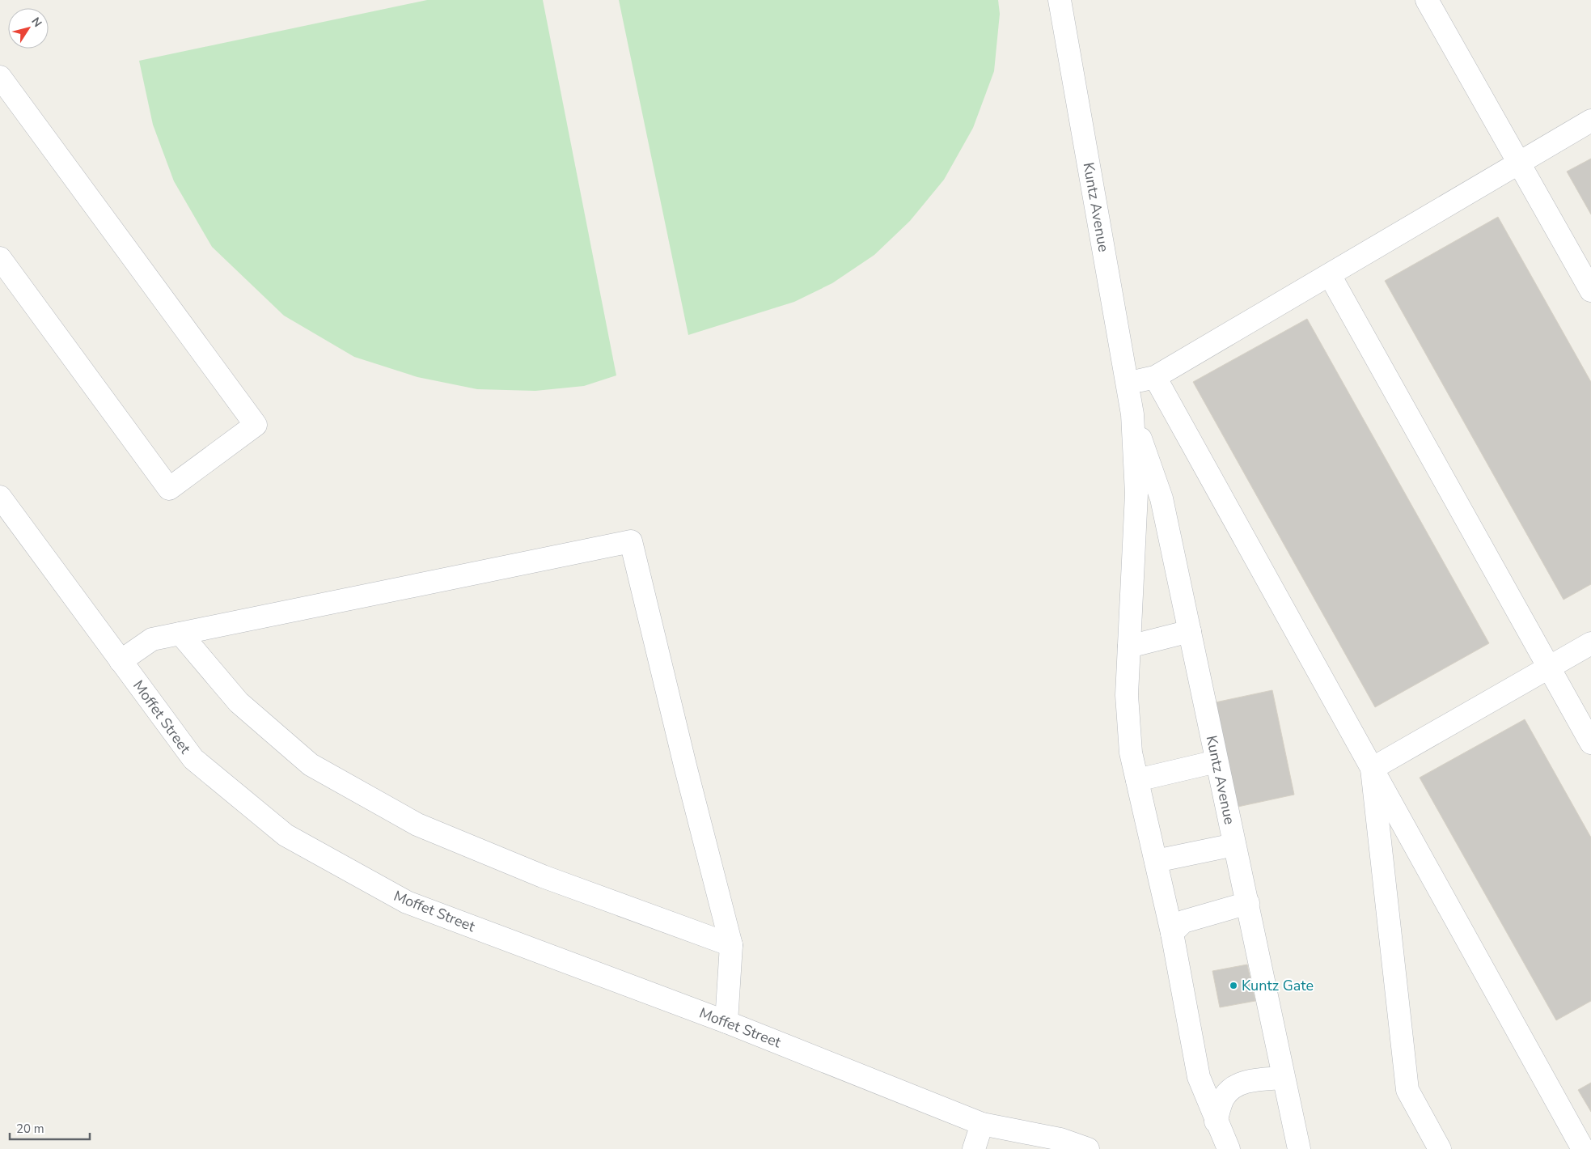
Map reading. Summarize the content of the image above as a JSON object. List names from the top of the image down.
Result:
{
  "streets": {
    "street": ["Kuntz Avenue", "Moffet Street"]
  },
  "places": ["Kuntz Gate"],
  "scale_bar": "20 m",
  "north": "top right"
}
